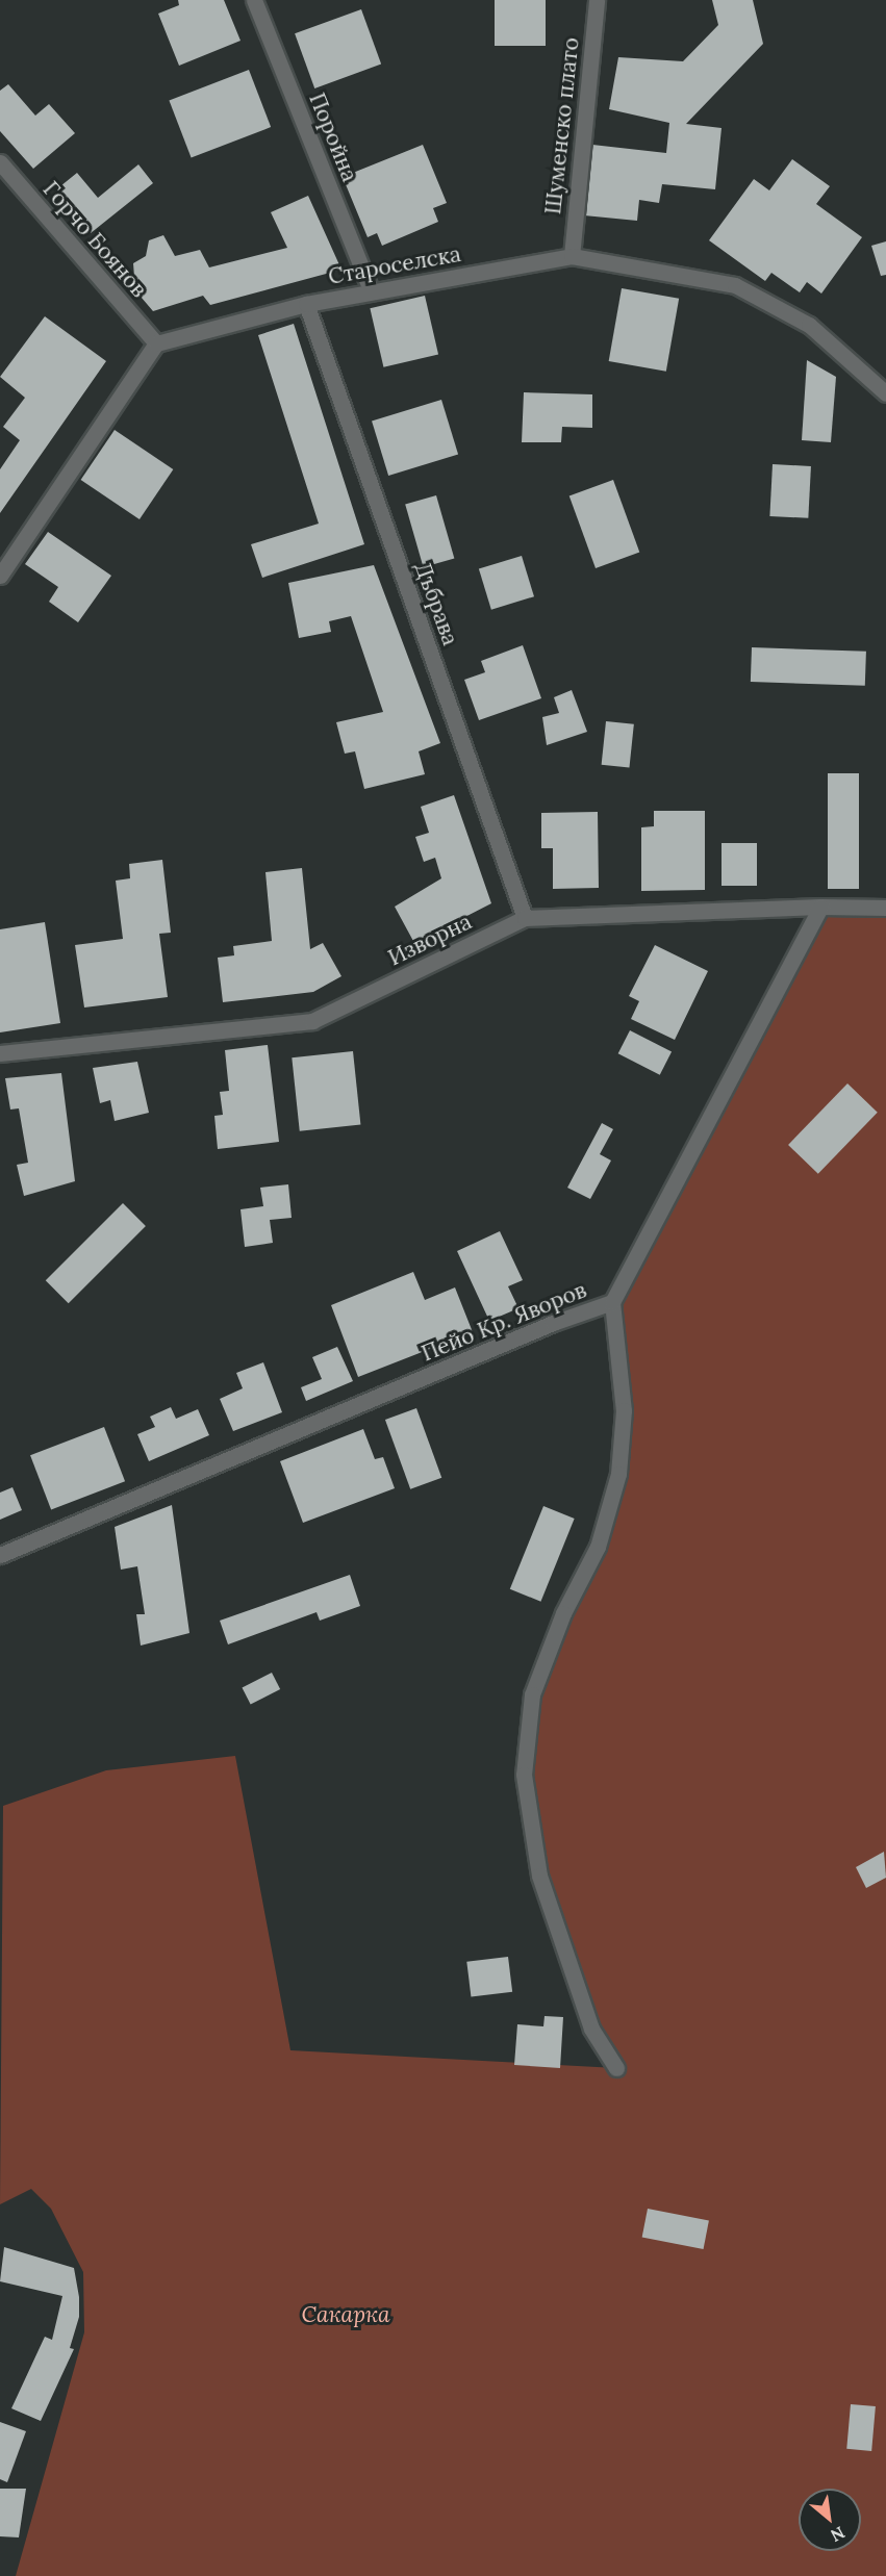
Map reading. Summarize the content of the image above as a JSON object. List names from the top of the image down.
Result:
{
  "streets": {
    "street": [
      "Шуменско плато",
      "Поройна",
      "Горчо Боянов",
      "Староселска",
      "Дъбрава",
      "Изворна",
      "Пейо Кр. Яворов"
    ]
  },
  "crossings": [
    ["Шуменско плато", "Староселска"],
    ["Поройна", "Староселска"],
    ["Горчо Боянов", "Староселска"],
    ["Староселска", "Дъбрава"],
    ["Дъбрава", "Изворна"],
    ["Изворна", "Пейо Кр. Яворов"]
  ],
  "parks": ["Сакарка"],
  "north": "bottom right"
}
